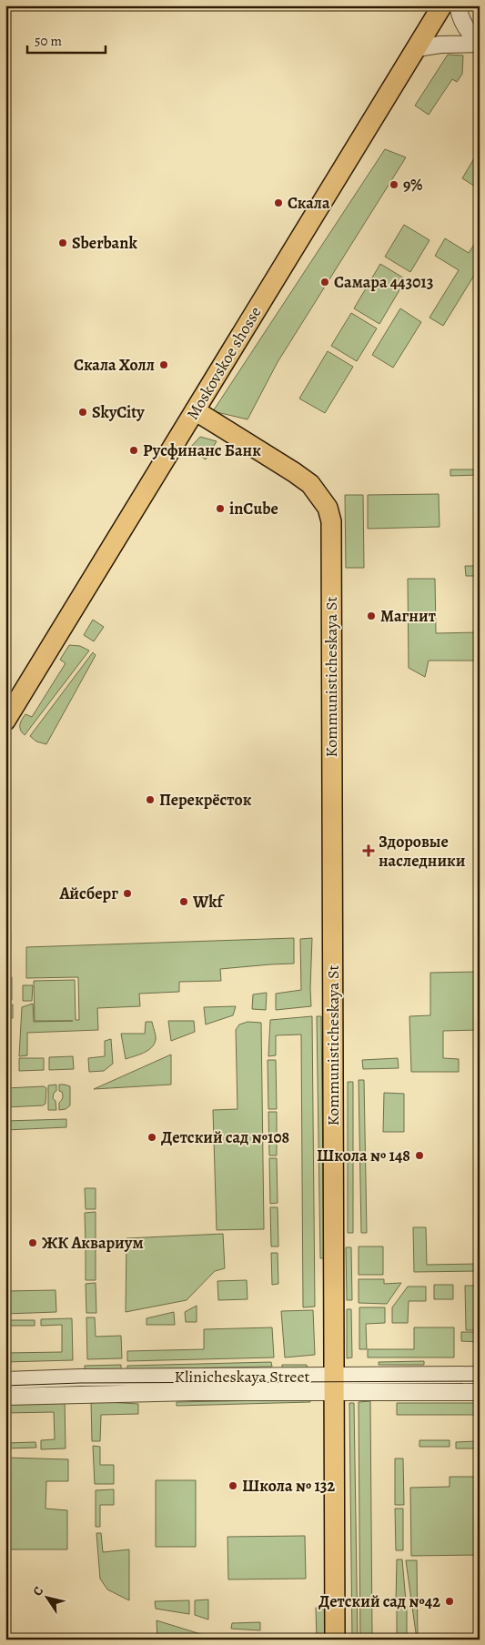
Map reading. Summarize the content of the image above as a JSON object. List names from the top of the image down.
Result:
{
  "streets": {
    "main road": ["Moskovskoe shosse", "Kommunisticheskaya St"],
    "street": ["Klinicheskaya Street"]
  },
  "crossings": [
    ["Moskovskoe shosse", "Kommunisticheskaya St"],
    ["Kommunisticheskaya St", "Klinicheskaya Street"]
  ],
  "places": {
    "other": [
      "9%",
      "Скала",
      "Sberbank",
      "Самара 443013",
      "Скала Холл",
      "SkyCity",
      "Русфинанс Банк",
      "inCube",
      "Магнит",
      "Перекрёсток",
      "Айсберг",
      "Wkf",
      "Детский сад №108",
      "Школа № 148",
      "ЖК Аквариум",
      "Школа № 132",
      "Детский сад №42"
    ],
    "health": ["Здоровые наследники"]
  },
  "scale_bar": "50 m",
  "north": "top left"
}
